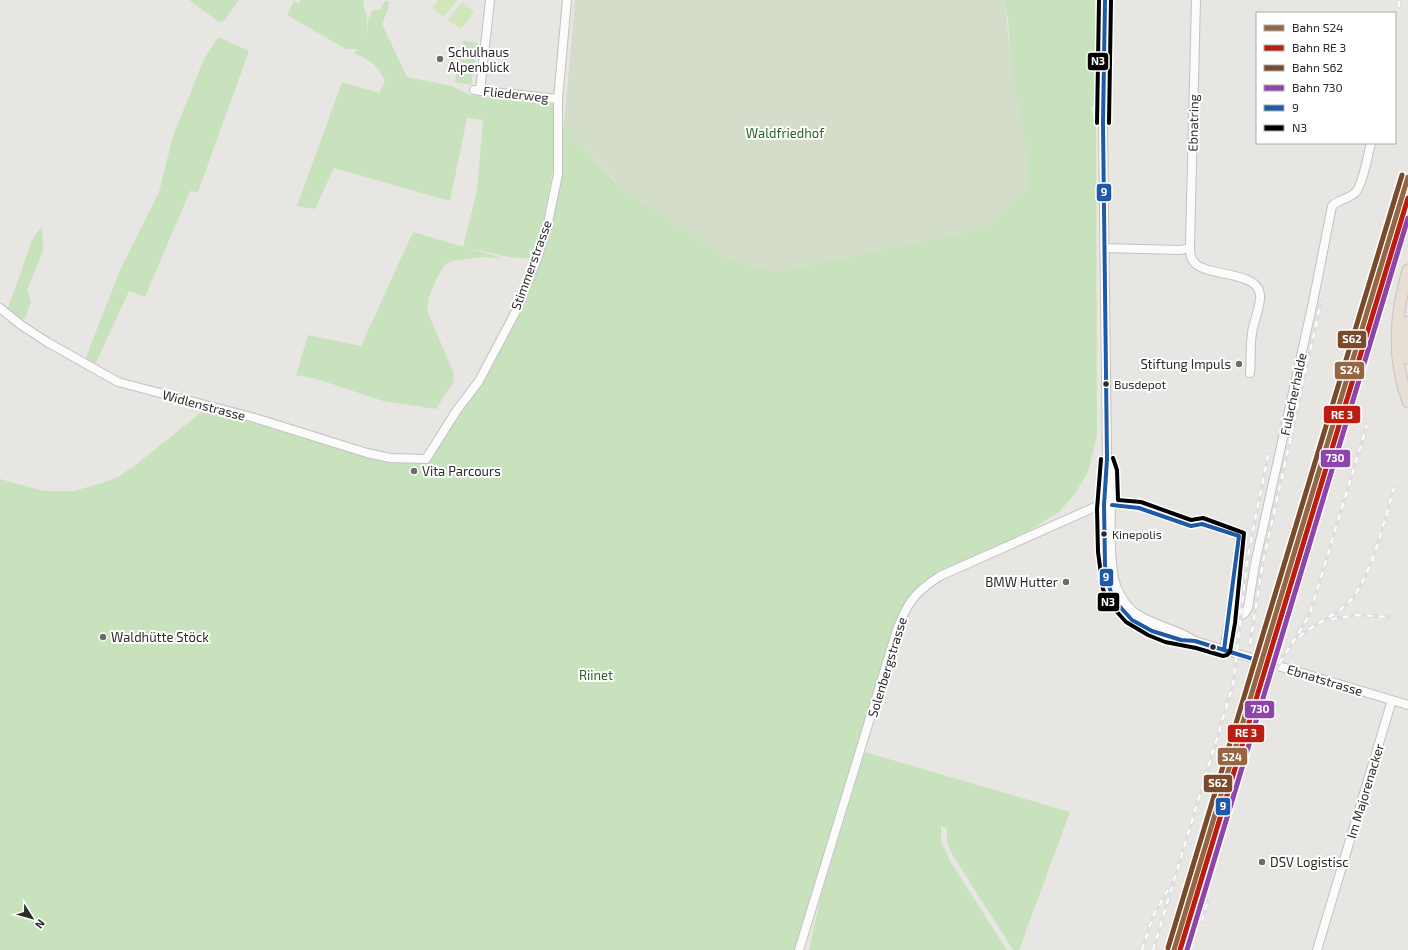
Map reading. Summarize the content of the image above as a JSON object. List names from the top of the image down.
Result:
{
  "streets": {
    "street": [
      "Fliederweg",
      "Ebnatring",
      "Stimmerstrasse",
      "Fulacherhalde",
      "Widlenstrasse",
      "Solenbergstrasse",
      "Ebnatstrasse",
      "Im Majorenacker"
    ]
  },
  "crossings": [
    ["Fliederweg", "Stimmerstrasse"],
    ["Stimmerstrasse", "Widlenstrasse"],
    ["Fulacherhalde", "Ebnatstrasse"],
    ["Solenbergstrasse", "Ebnatstrasse"],
    ["Ebnatstrasse", "Im Majorenacker"]
  ],
  "parks": ["Waldfriedhof", "Riinet"],
  "places": [
    "Schulhaus Alpenblick",
    "Stiftung Impuls",
    "Busdepot",
    "Vita Parcours",
    "Kinepolis",
    "BMW Hutter",
    "Waldhütte Stöck",
    "DSV Logistisc"
  ],
  "lines": [
    "transit line 9",
    "transit line N3",
    "rail line S62",
    "rail line S24",
    "rail line 730"
  ],
  "legend": [
    "Bahn S24",
    "Bahn RE 3",
    "Bahn S62",
    "Bahn 730",
    "9",
    "N3"
  ],
  "north": "bottom right"
}
